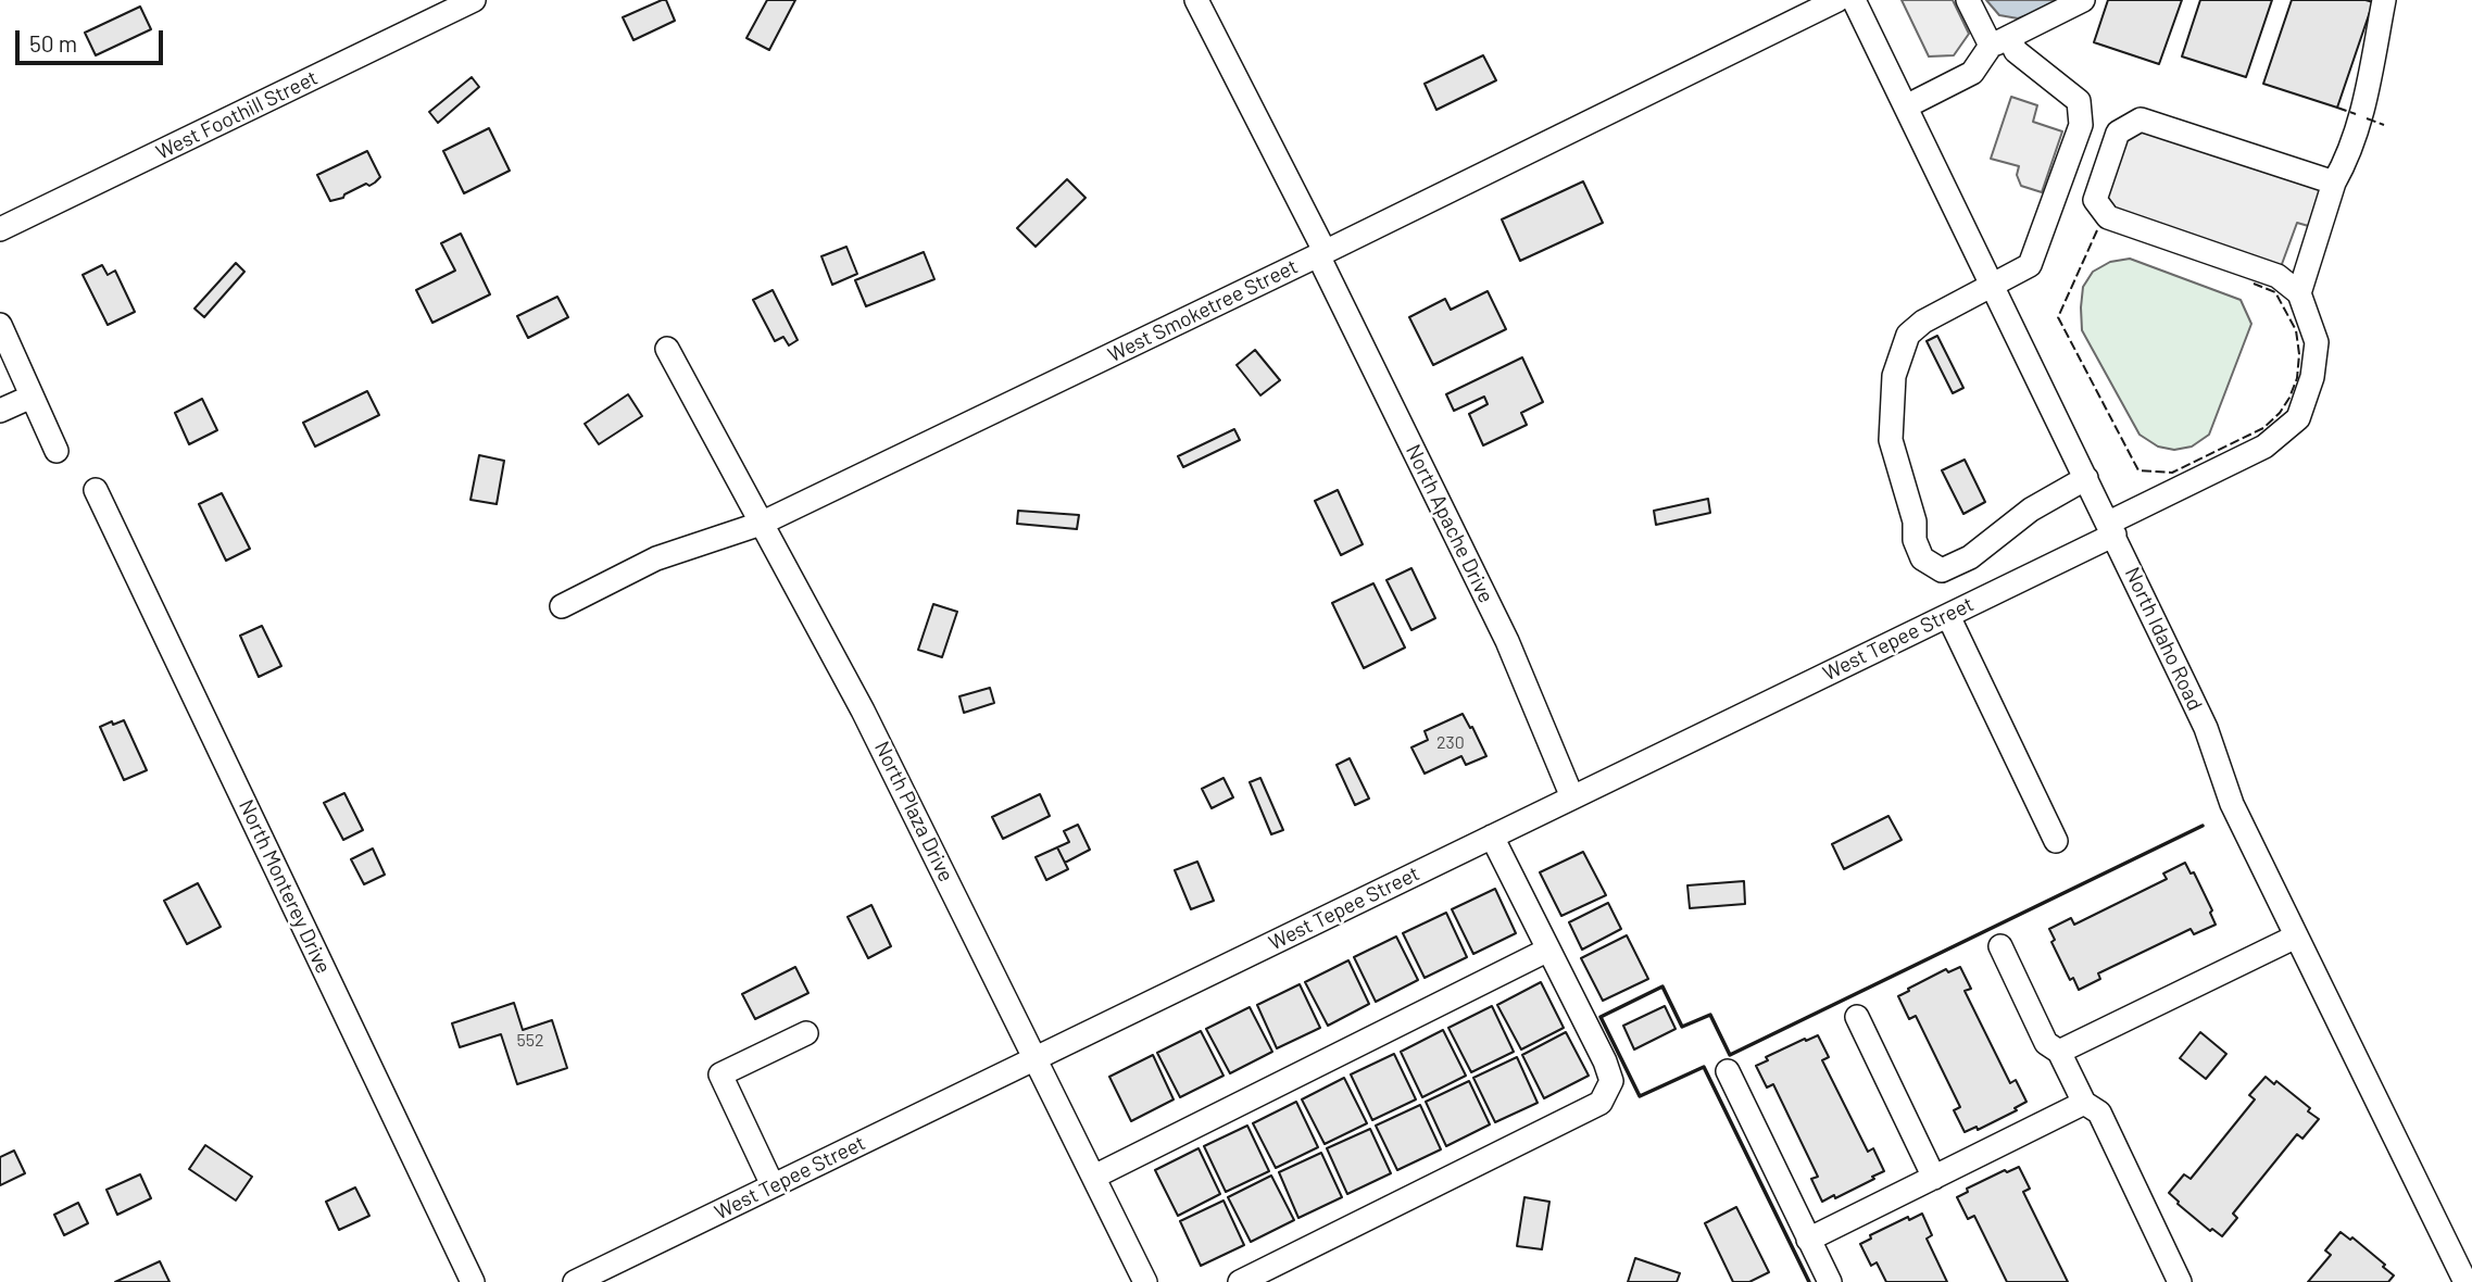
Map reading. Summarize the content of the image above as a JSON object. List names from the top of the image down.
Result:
{
  "streets": {
    "street": [
      "West Foothill Street",
      "West Smoketree Street",
      "North Apache Drive",
      "West Tepee Street",
      "North Idaho Road",
      "North Plaza Drive",
      "North Monterey Drive"
    ]
  },
  "crossings": [
    ["West Smoketree Street", "North Apache Drive"],
    ["West Smoketree Street", "North Plaza Drive"],
    ["North Apache Drive", "West Tepee Street"],
    ["West Tepee Street", "North Idaho Road"],
    ["West Tepee Street", "North Plaza Drive"]
  ],
  "house_numbers": ["230", "552"],
  "scale_bar": "50 m"
}
